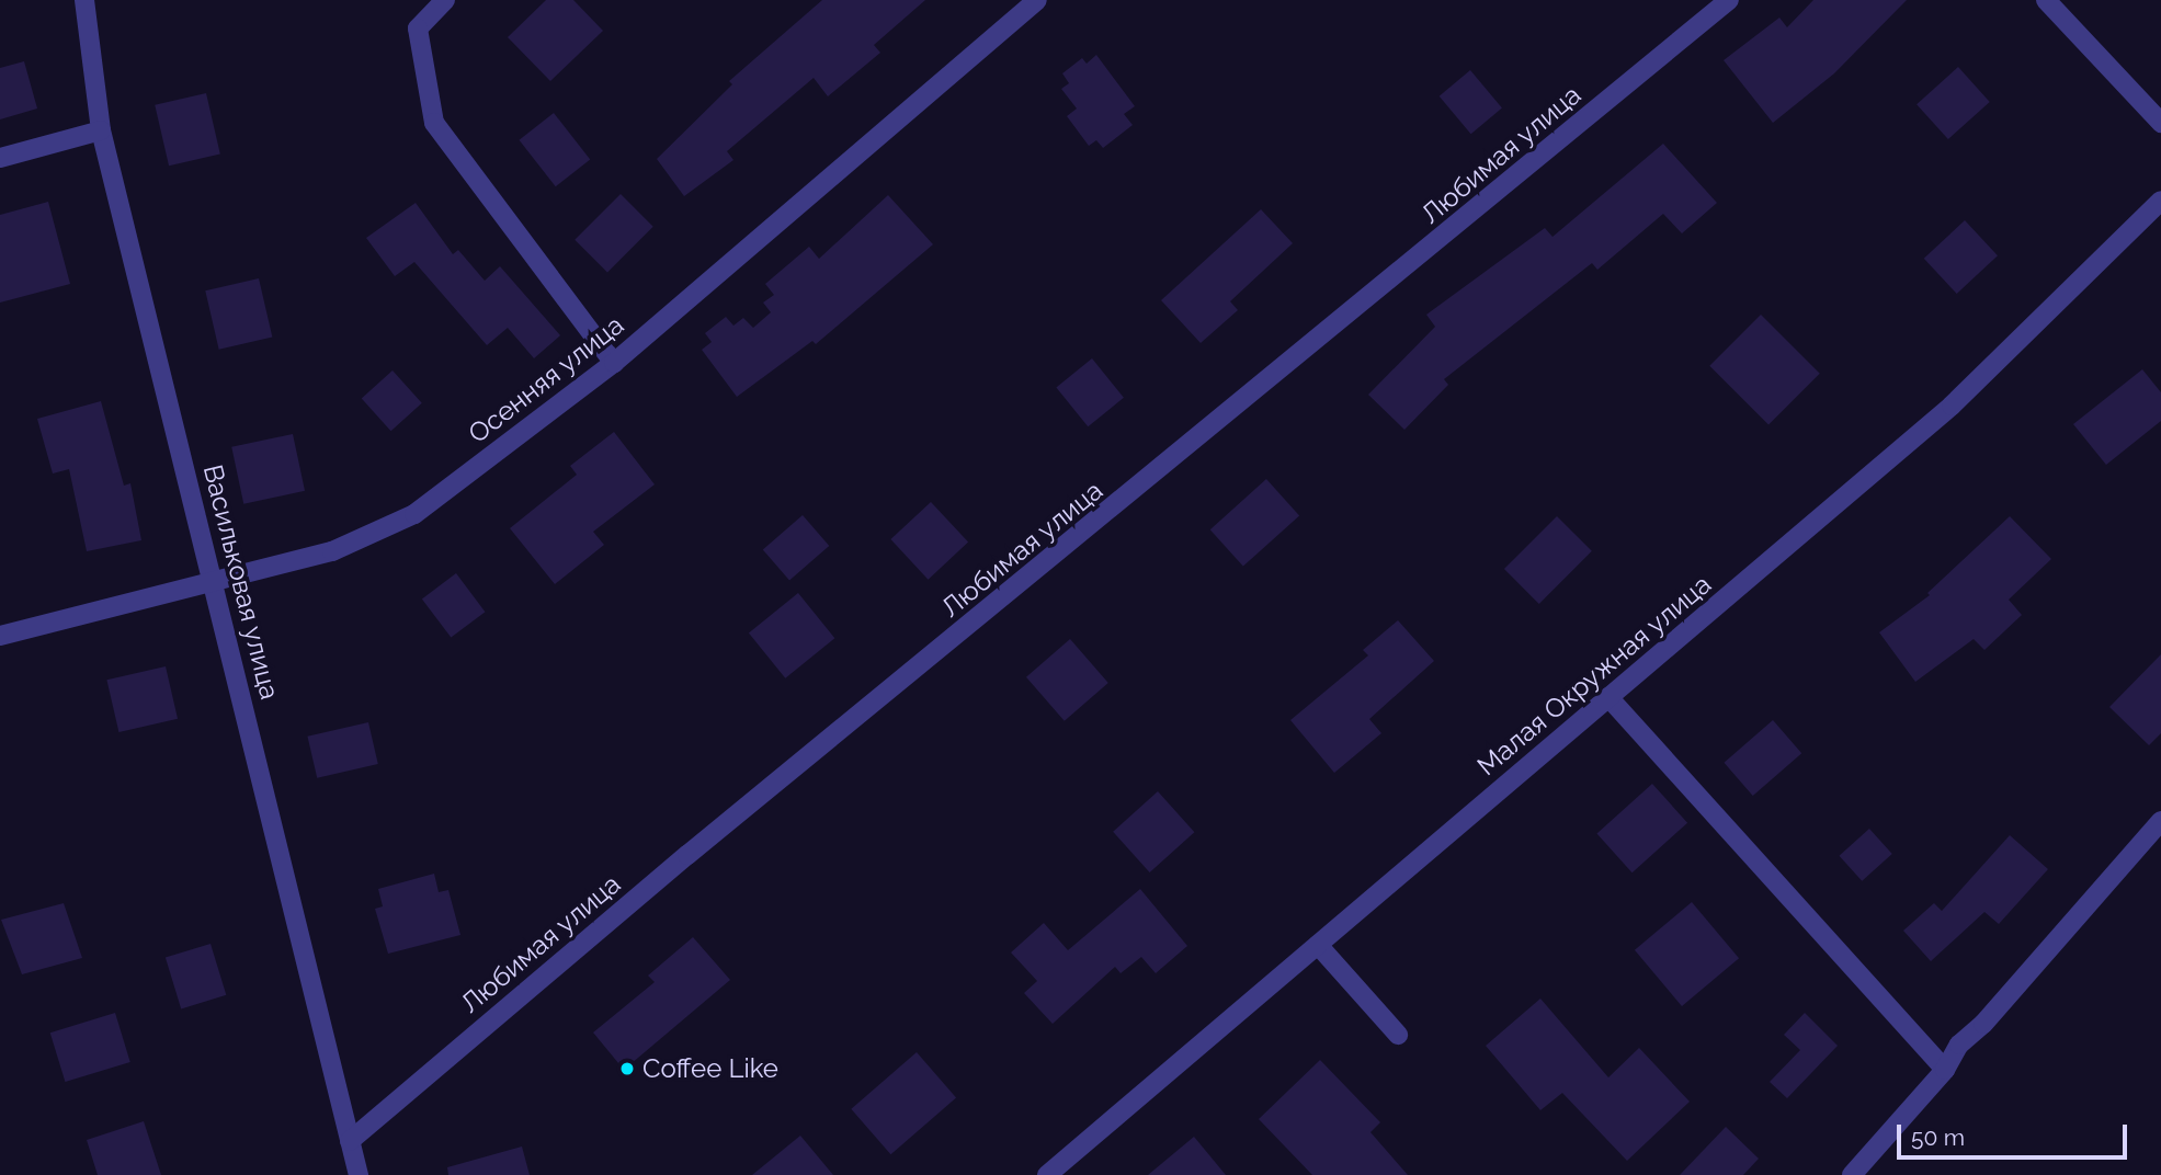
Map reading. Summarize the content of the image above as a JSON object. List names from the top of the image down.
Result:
{
  "streets": {
    "street": [
      "Любимая улица",
      "Осенняя улица",
      "Васильковая улица",
      "Малая Окружная улица"
    ]
  },
  "crossings": [
    ["Любимая улица", "Васильковая улица"],
    ["Осенняя улица", "Васильковая улица"]
  ],
  "places": ["Coffee Like"],
  "scale_bar": "50 m"
}
